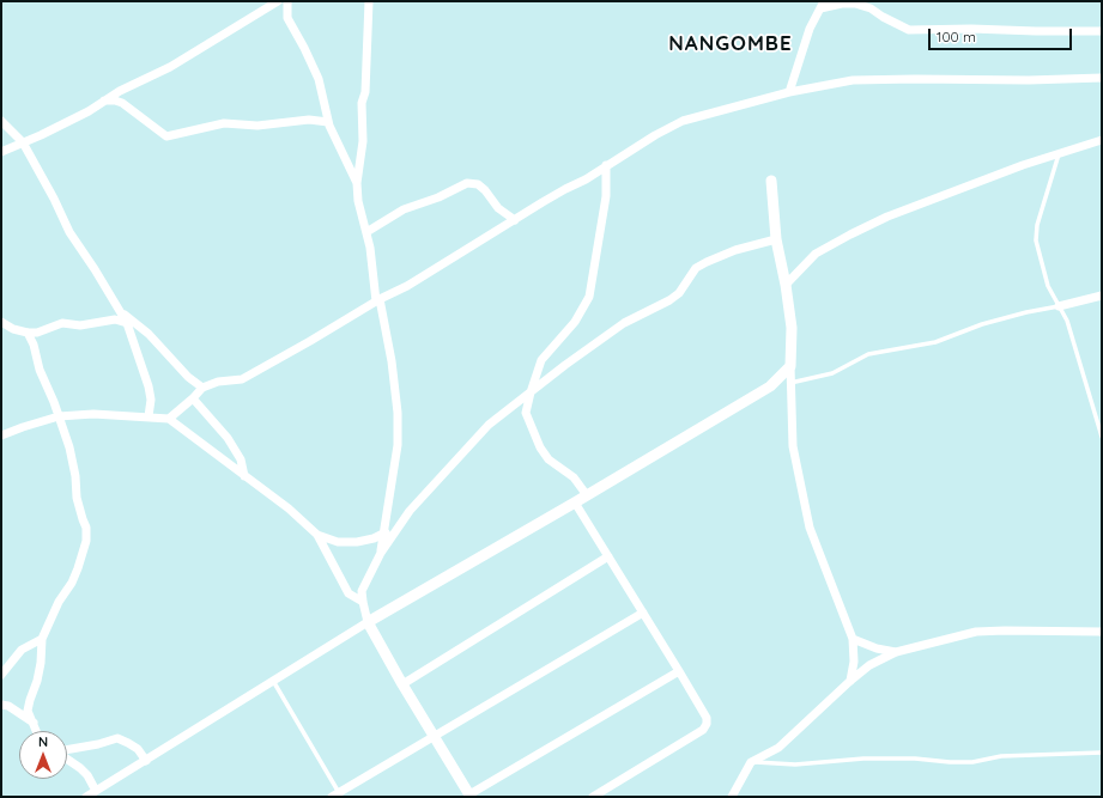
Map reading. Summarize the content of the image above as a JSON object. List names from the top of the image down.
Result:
{
  "districts": ["NANGOMBE"],
  "scale_bar": "100 m",
  "north": "top"
}
